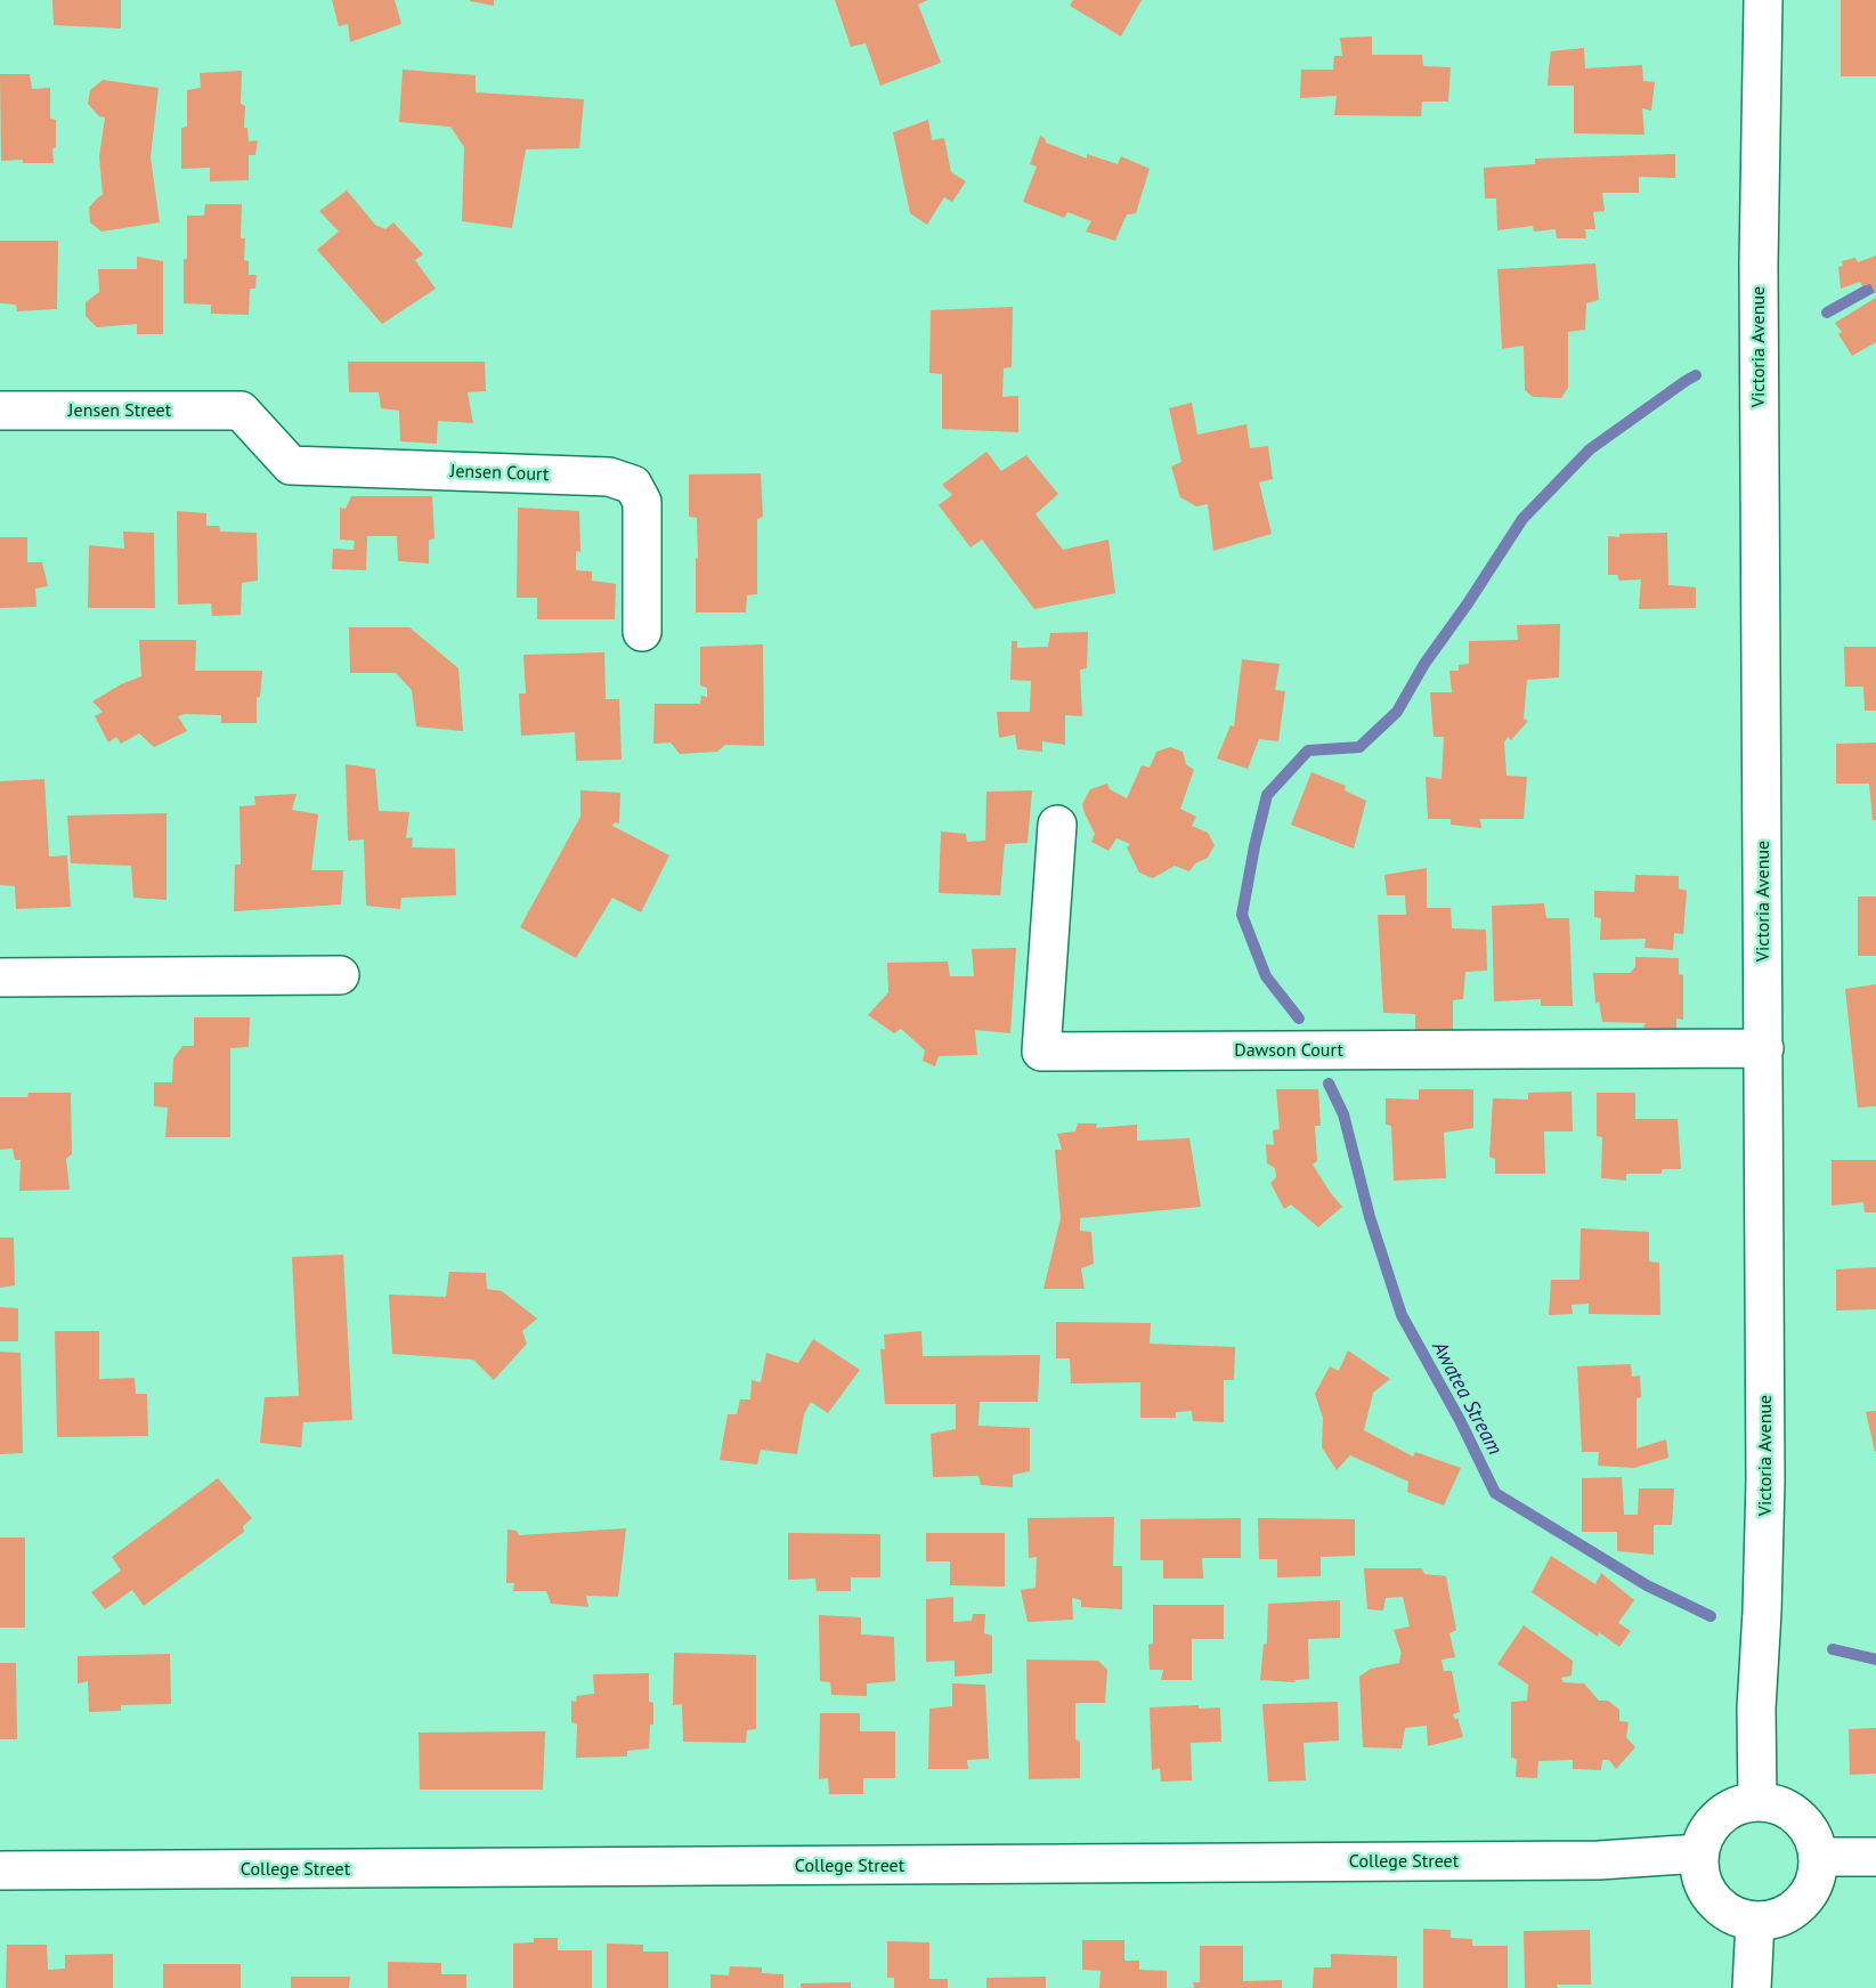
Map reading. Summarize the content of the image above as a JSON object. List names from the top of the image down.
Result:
{
  "streets": {
    "street": [
      "Victoria Avenue",
      "Jensen Street",
      "Jensen Court",
      "Dawson Court",
      "College Street"
    ]
  },
  "crossings": [
    ["Victoria Avenue", "Dawson Court"],
    ["Victoria Avenue", "College Street"],
    ["Jensen Street", "Jensen Court"]
  ],
  "water": ["Awatea Stream"]
}
